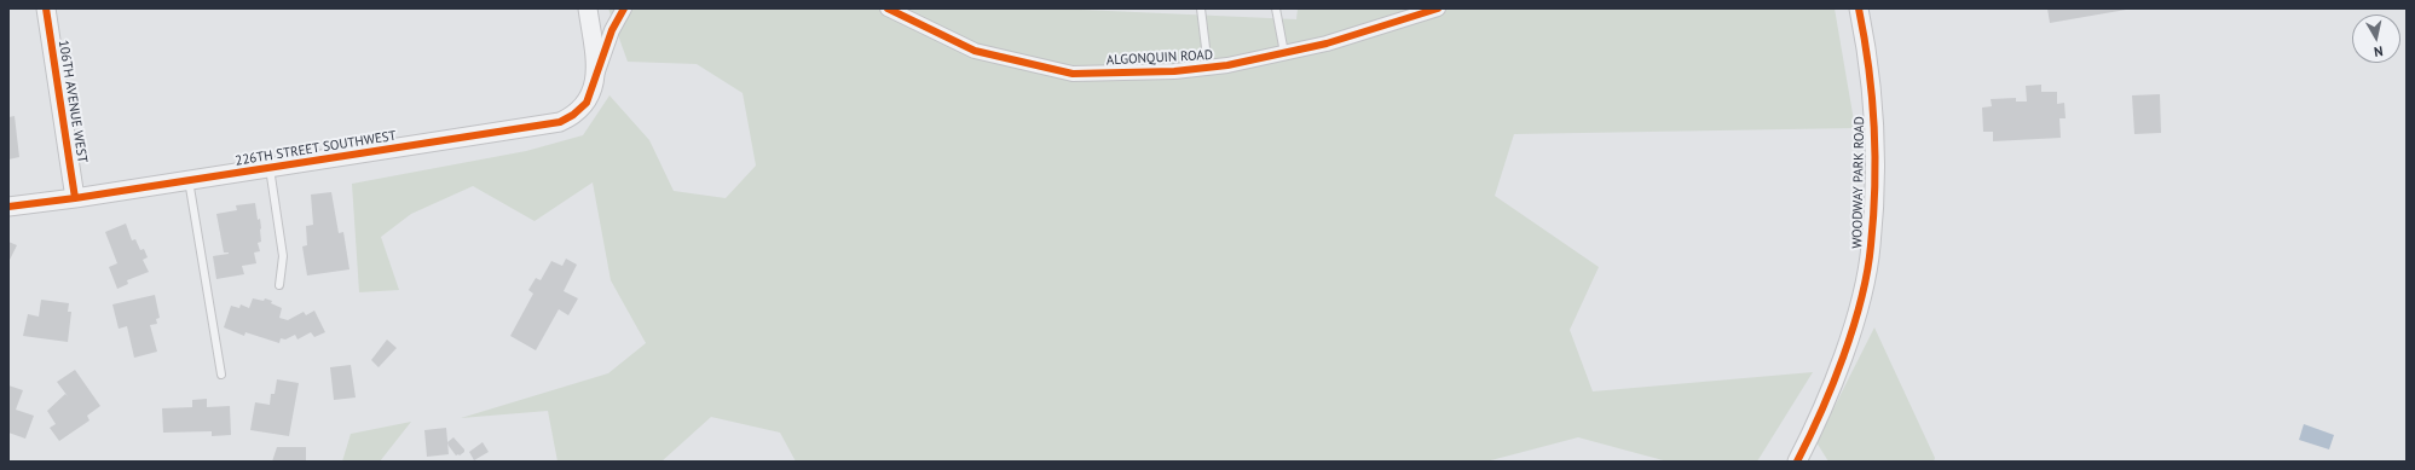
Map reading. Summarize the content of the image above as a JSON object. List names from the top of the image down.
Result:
{
  "streets": {
    "street": [
      "ALGONQUIN ROAD",
      "106TH AVENUE WEST",
      "226TH STREET SOUTHWEST",
      "WOODWAY PARK ROAD"
    ]
  },
  "crossings": [
    ["106TH AVENUE WEST", "226TH STREET SOUTHWEST"]
  ],
  "north": "bottom"
}
